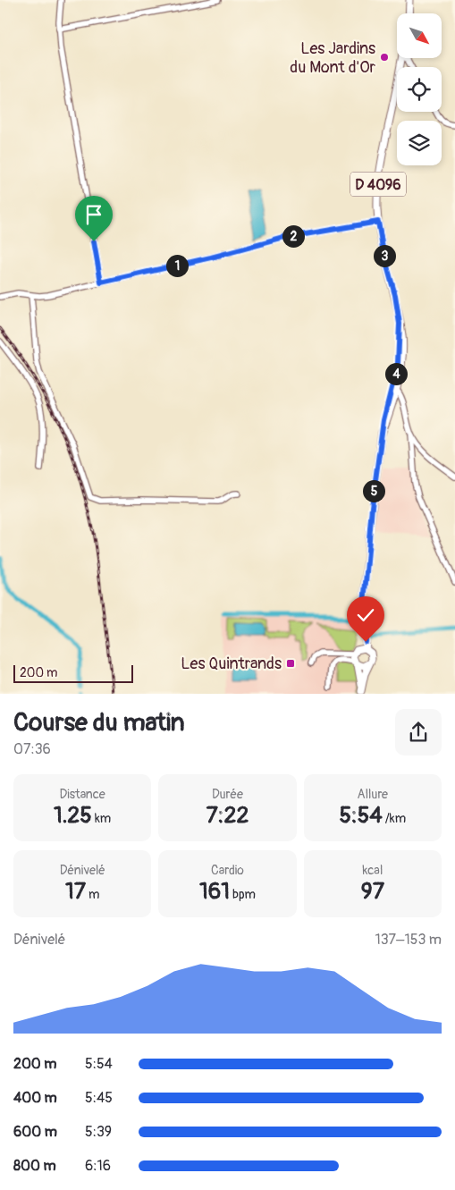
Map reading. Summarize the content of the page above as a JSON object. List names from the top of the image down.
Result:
{
  "streets": {
    "main road": ["D 4096"]
  },
  "places": {
    "other": ["Les Jardins du Mont d'Or"],
    "transit": ["Les Quintrands"]
  },
  "scale_bar": "200 m",
  "north": "bottom right",
  "page": {
    "pins": [
      "2",
      "3",
      "1",
      "4",
      "5"
    ],
    "scale": "200 m",
    "heading": ["Course du matin", "07:36"],
    "stats": [
      ["Distance", "1.25 km"],
      ["Durée", "7:22"],
      ["Allure", "5:54 /km"],
      ["Dénivelé", "17 m"],
      ["Cardio", "161 bpm"],
      ["kcal", "97"]
    ],
    "chart": ["Dénivelé", "137–153 m"],
    "list": [
      {
        "name": "200 m",
        "note": "5:54"
      },
      {
        "name": "400 m",
        "note": "5:45"
      },
      {
        "name": "600 m",
        "note": "5:39"
      },
      {
        "name": "800 m",
        "note": "6:16"
      }
    ]
  }
}
